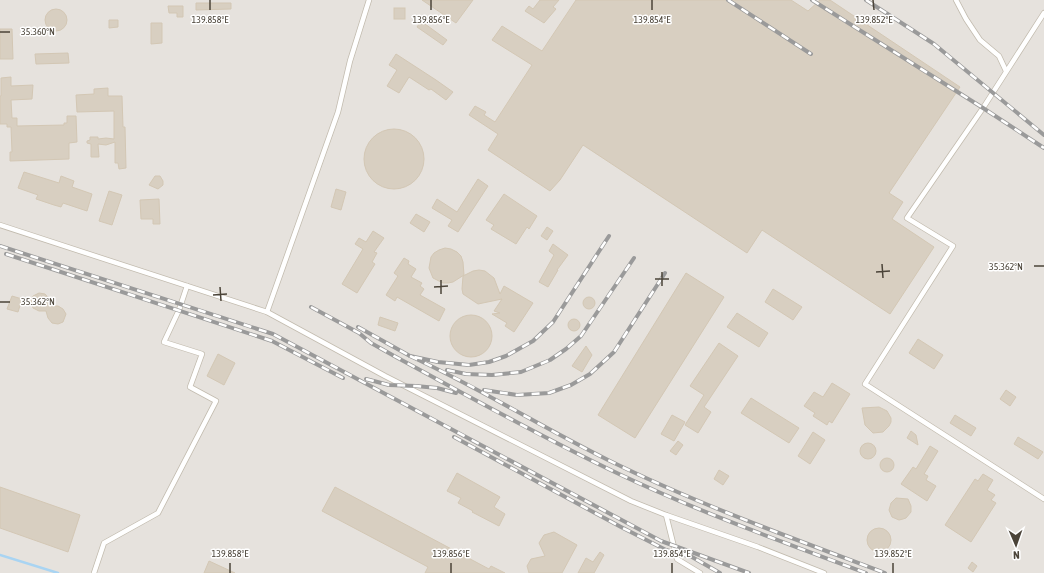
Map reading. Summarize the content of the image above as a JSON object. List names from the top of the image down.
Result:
{
  "north": "bottom",
  "coordinates": [
    "139.858°E",
    "139.856°E",
    "139.854°E",
    "139.852°E",
    "35.360°N",
    "35.362°N"
  ]
}
